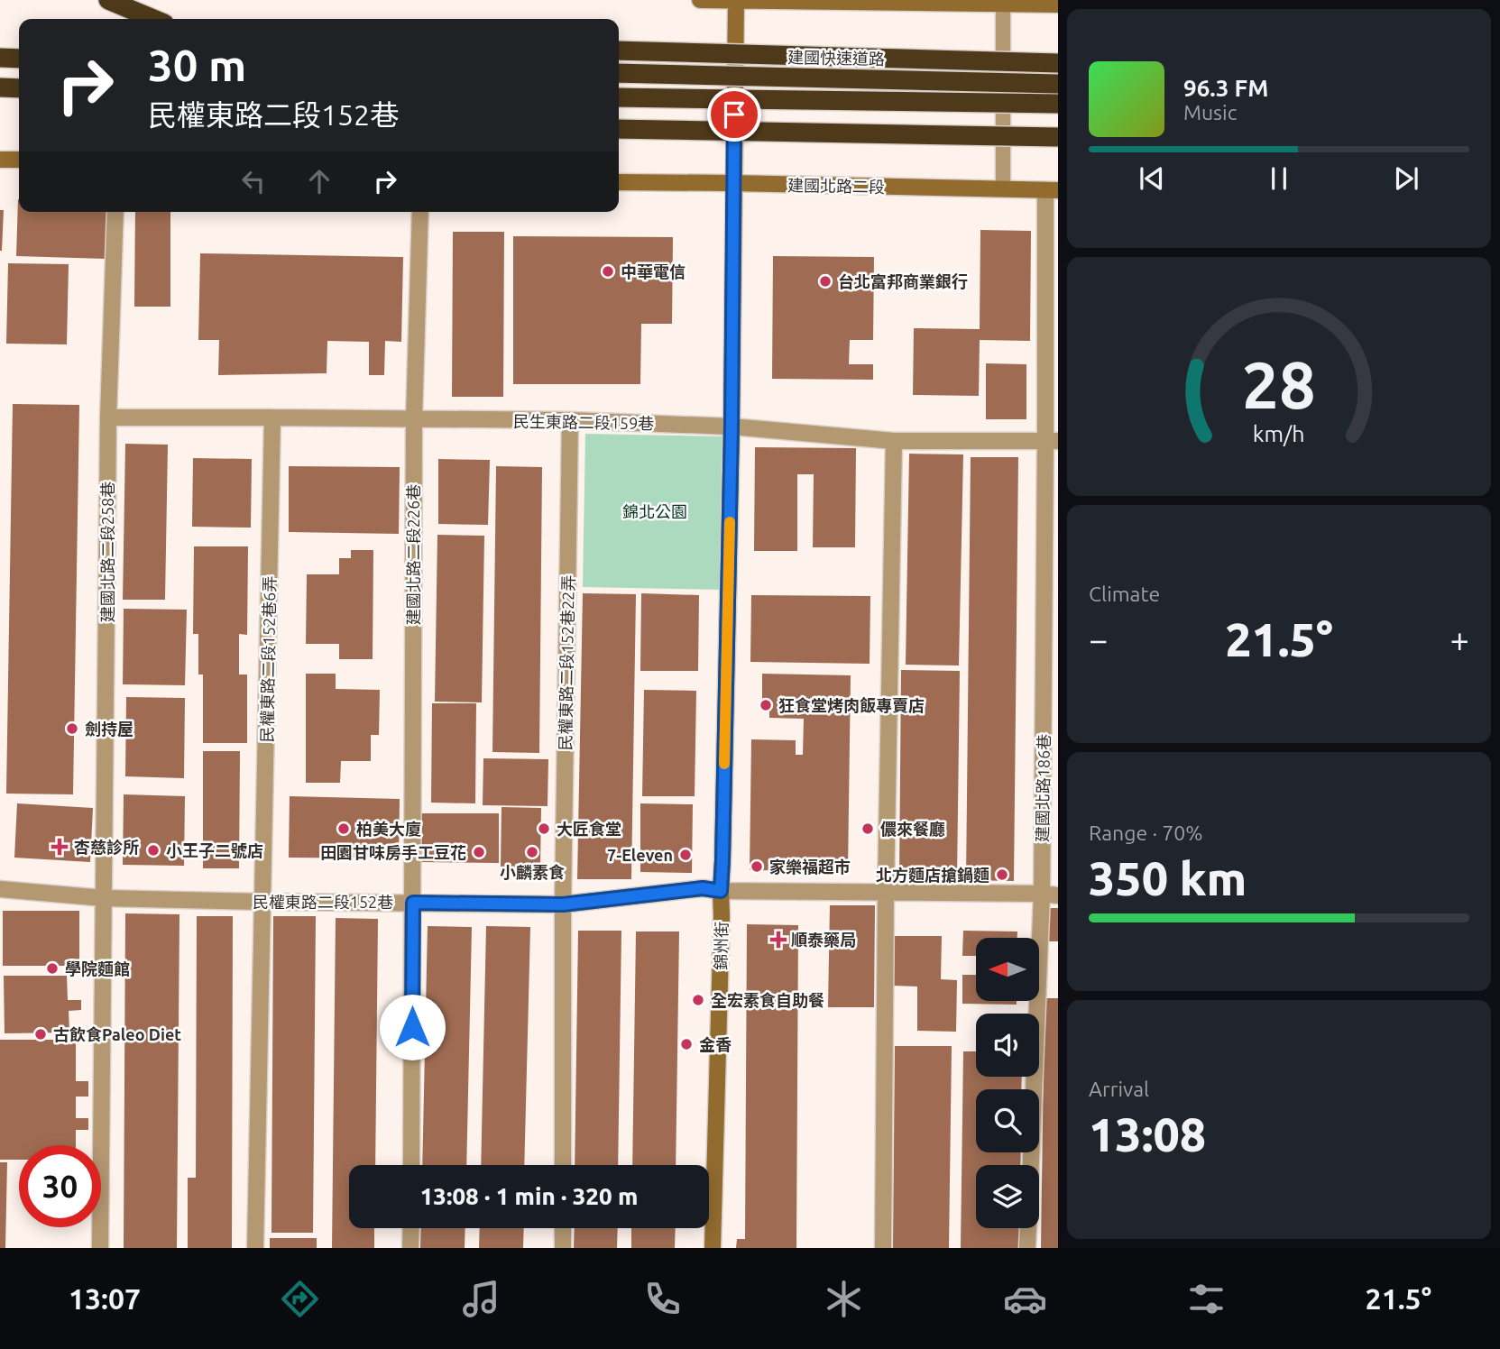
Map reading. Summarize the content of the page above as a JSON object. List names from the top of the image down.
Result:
{
  "streets": {
    "highway": ["建國快速道路"],
    "street": [
      "建國北路二段",
      "民生東路二段159巷",
      "建國北路二段258巷",
      "建國北路二段226巷",
      "民權東路二段152巷6弄",
      "民權東路二段152巷22弄",
      "建國北路186巷",
      "民權東路二段152巷",
      "錦州街"
    ]
  },
  "crossings": [
    ["建國北路二段", "建國北路186巷"],
    ["建國北路二段", "錦州街"],
    ["民生東路二段159巷", "建國北路二段258巷"],
    ["民生東路二段159巷", "建國北路二段226巷"],
    ["民生東路二段159巷", "民權東路二段152巷6弄"],
    ["民生東路二段159巷", "民權東路二段152巷22弄"],
    ["民生東路二段159巷", "建國北路186巷"],
    ["民生東路二段159巷", "錦州街"],
    ["建國北路二段258巷", "民權東路二段152巷"],
    ["建國北路二段226巷", "民權東路二段152巷"],
    ["民權東路二段152巷6弄", "民權東路二段152巷"],
    ["民權東路二段152巷22弄", "民權東路二段152巷"],
    ["建國北路186巷", "民權東路二段152巷"],
    ["民權東路二段152巷", "錦州街"]
  ],
  "parks": ["錦北公園"],
  "places": {
    "other": [
      "中華電信",
      "台北富邦商業銀行",
      "狂食堂烤肉飯專賣店",
      "劍持屋",
      "柏美大廈",
      "大匠食堂",
      "儂來餐廳",
      "小王子二號店",
      "田園甘味房手工豆花",
      "小麟素食",
      "7-Eleven",
      "家樂福超市",
      "北方麵店搶鍋麵",
      "學院麵館",
      "全宏素食自助餐",
      "古飲食Paleo Diet",
      "金香"
    ],
    "health": ["杏慈診所", "順泰藥局"]
  },
  "north": "left",
  "page": {
    "turn": ["30 m", "民權東路二段152巷"],
    "song": ["96.3 FM", "Music"],
    "tile": [
      "Climate",
      ["Range · 70%", "350 km"],
      ["Arrival", "13:08"]
    ],
    "heat": ["−", "21.5°", "+"],
    "limit": "30",
    "trip": "13:08 · 1 min · 320 m",
    "tabs": ["13:07", "21.5°"],
    "gauge": ["28", "km/h"]
  }
}
